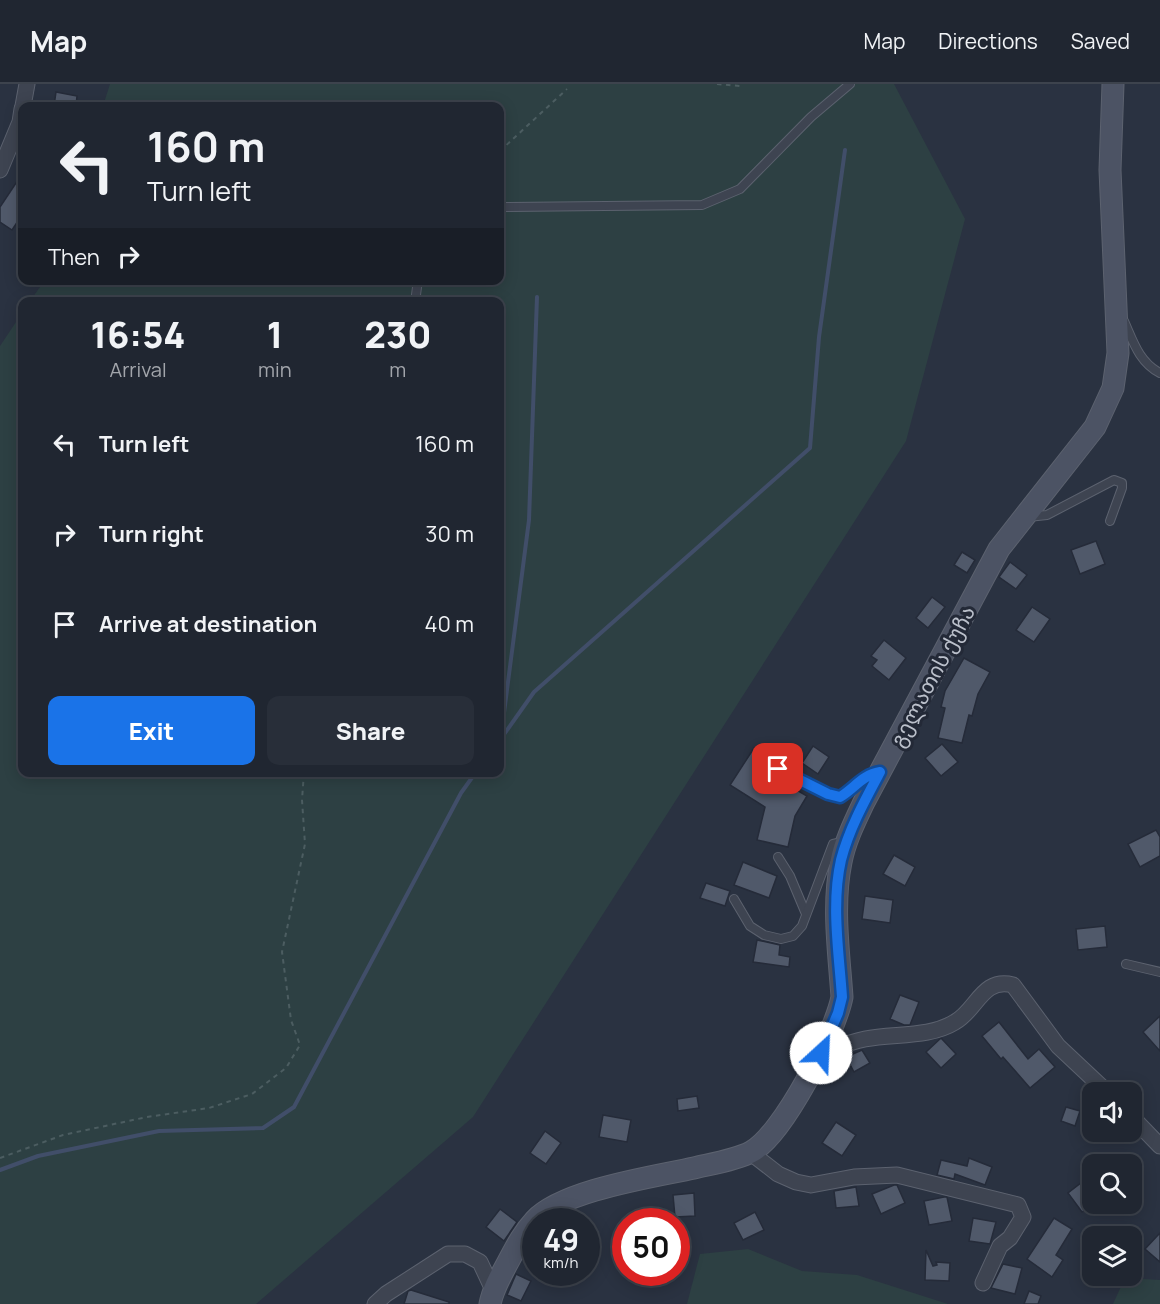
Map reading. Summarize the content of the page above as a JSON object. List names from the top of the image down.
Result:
{
  "streets": {
    "main road": ["გელათის ქუჩა"]
  },
  "page": {
    "header": "Map",
    "nav": ["Map", "Directions", "Saved"],
    "turn": ["160 m", "Turn left"],
    "then": "Then",
    "eta": [
      "16:54",
      "Arrival",
      "1",
      "min",
      "230",
      "m"
    ],
    "list": [
      {
        "name": "Turn left",
        "value": "160 m"
      },
      {
        "name": "Turn right",
        "value": "30 m"
      },
      {
        "name": "Arrive at destination",
        "value": "40 m"
      }
    ],
    "buttons": ["Exit", "Share"],
    "speed": "49 km/h",
    "limit": "50"
  }
}
